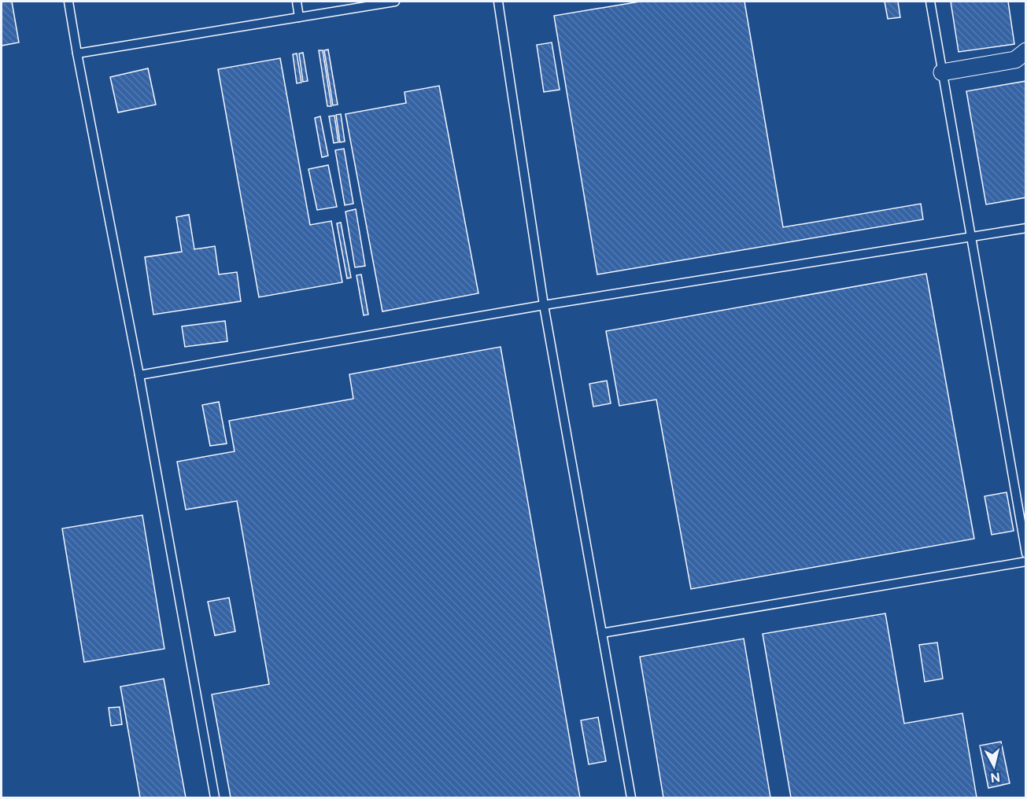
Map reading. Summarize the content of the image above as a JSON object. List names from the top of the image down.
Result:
{
  "north": "bottom"
}
